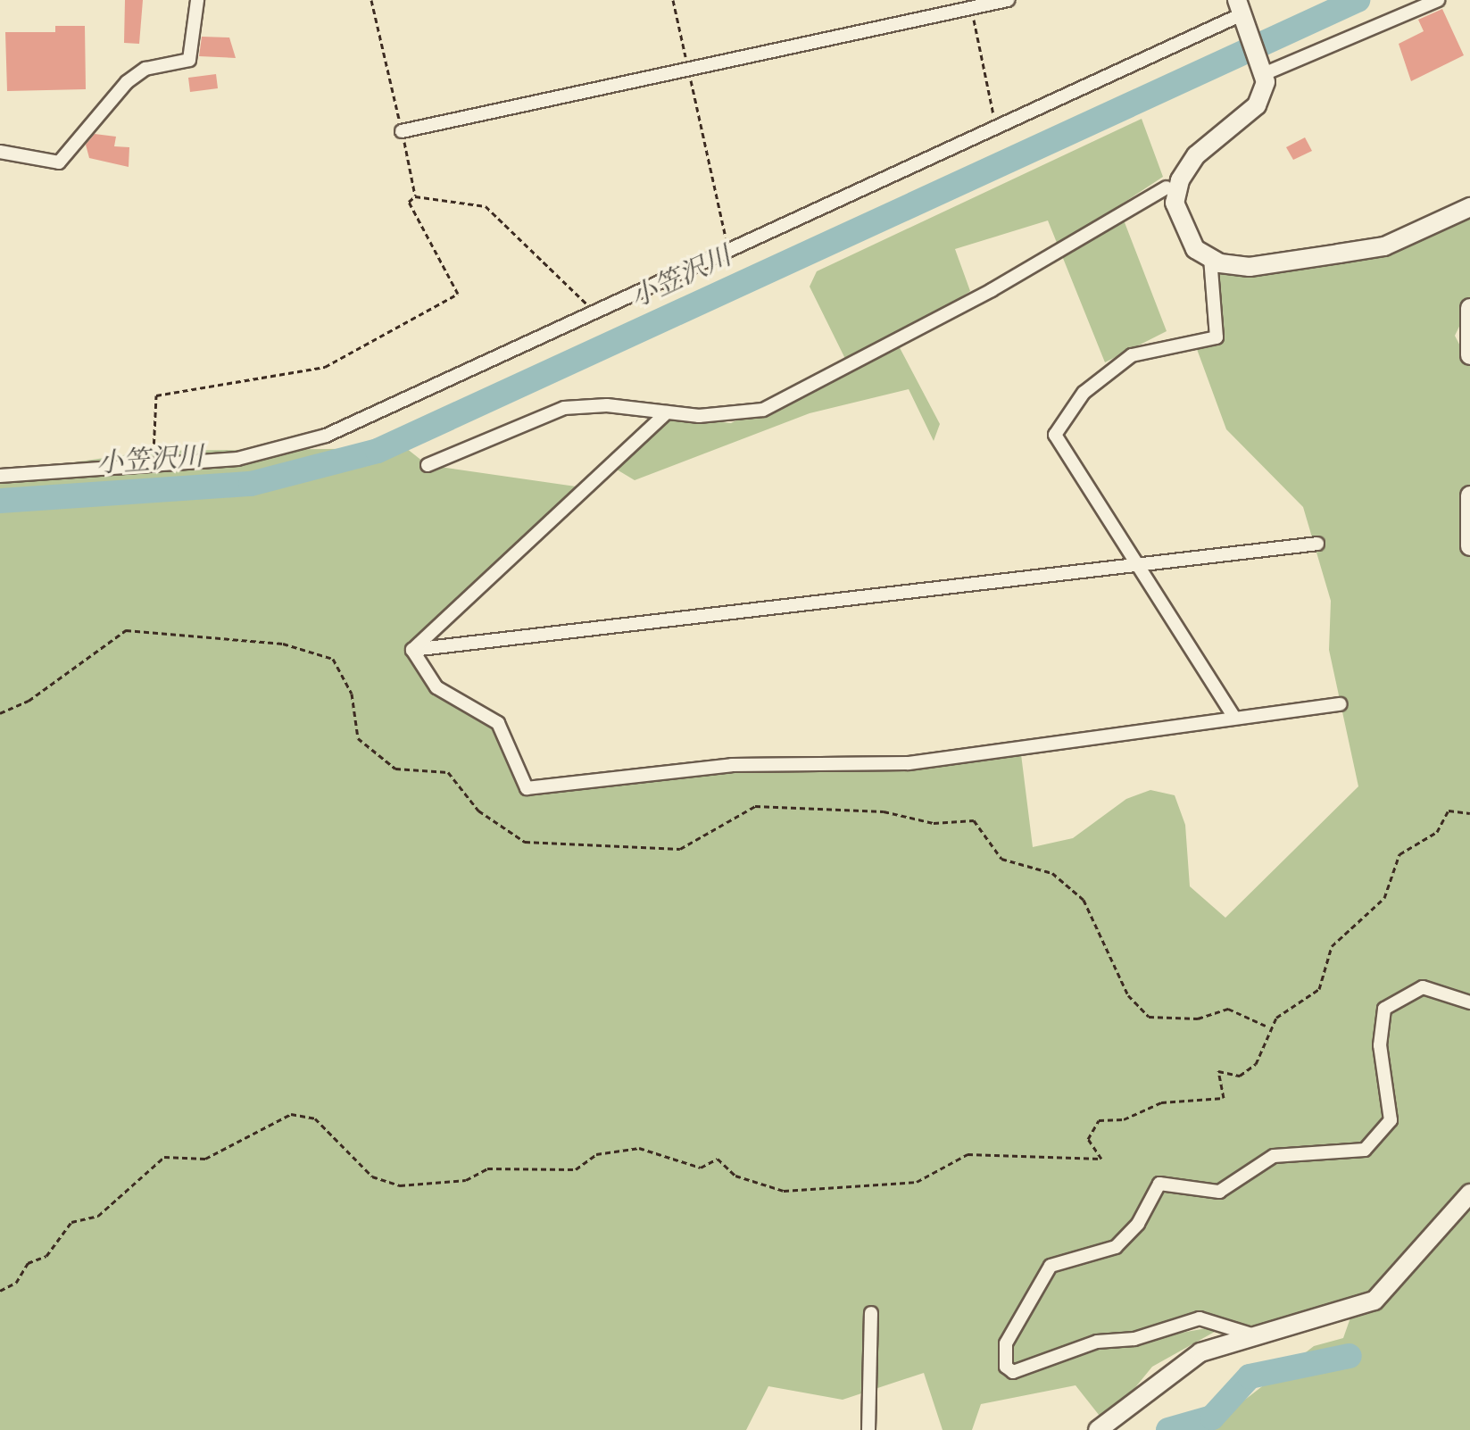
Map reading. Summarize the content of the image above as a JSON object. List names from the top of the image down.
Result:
{
  "water": ["小笠沢川"]
}
